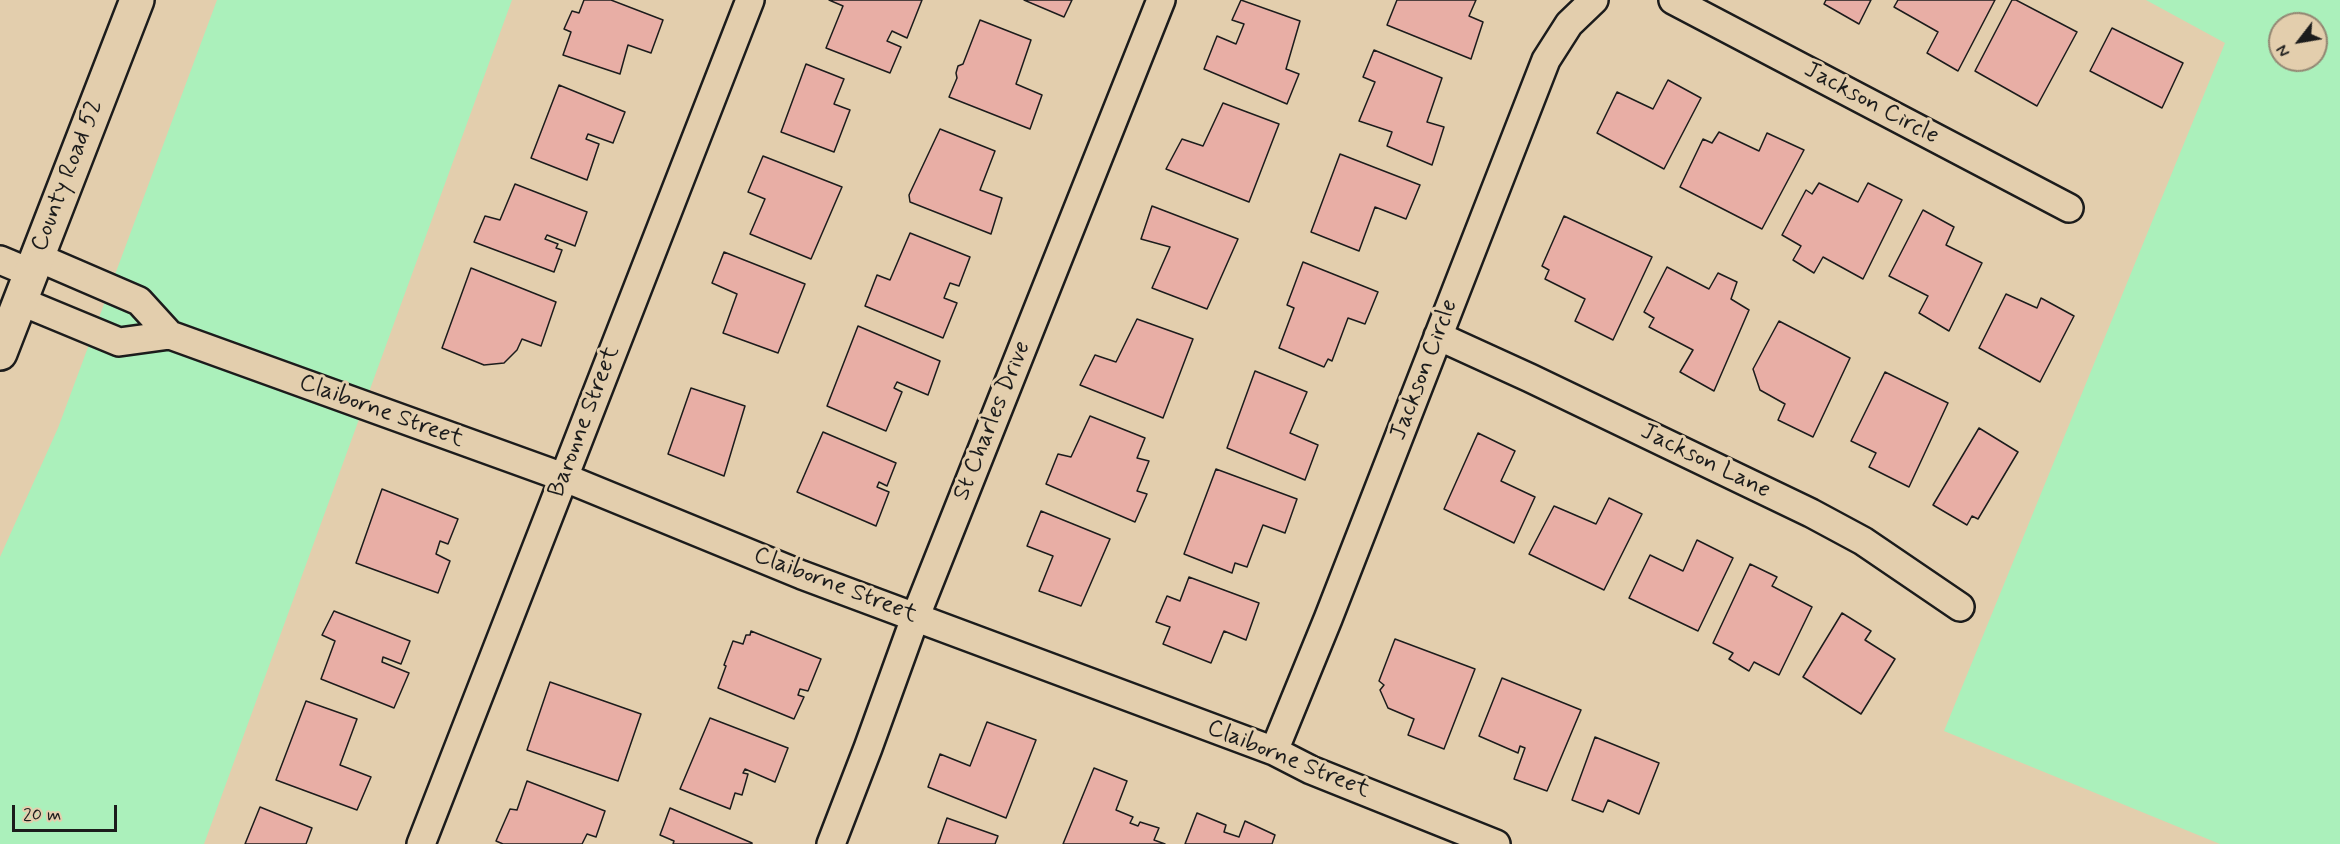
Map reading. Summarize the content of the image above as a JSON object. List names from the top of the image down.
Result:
{
  "streets": {
    "main road": ["County Road 52"],
    "street": [
      "Jackson Circle",
      "Claiborne Street",
      "St Charles Drive",
      "Baronne Street",
      "Jackson Lane"
    ]
  },
  "crossings": [
    ["Jackson Circle", "Claiborne Street"],
    ["Jackson Circle", "Jackson Lane"],
    ["County Road 52", "Claiborne Street"],
    ["Claiborne Street", "St Charles Drive"],
    ["Claiborne Street", "Baronne Street"]
  ],
  "scale_bar": "20 m",
  "north": "bottom left"
}
